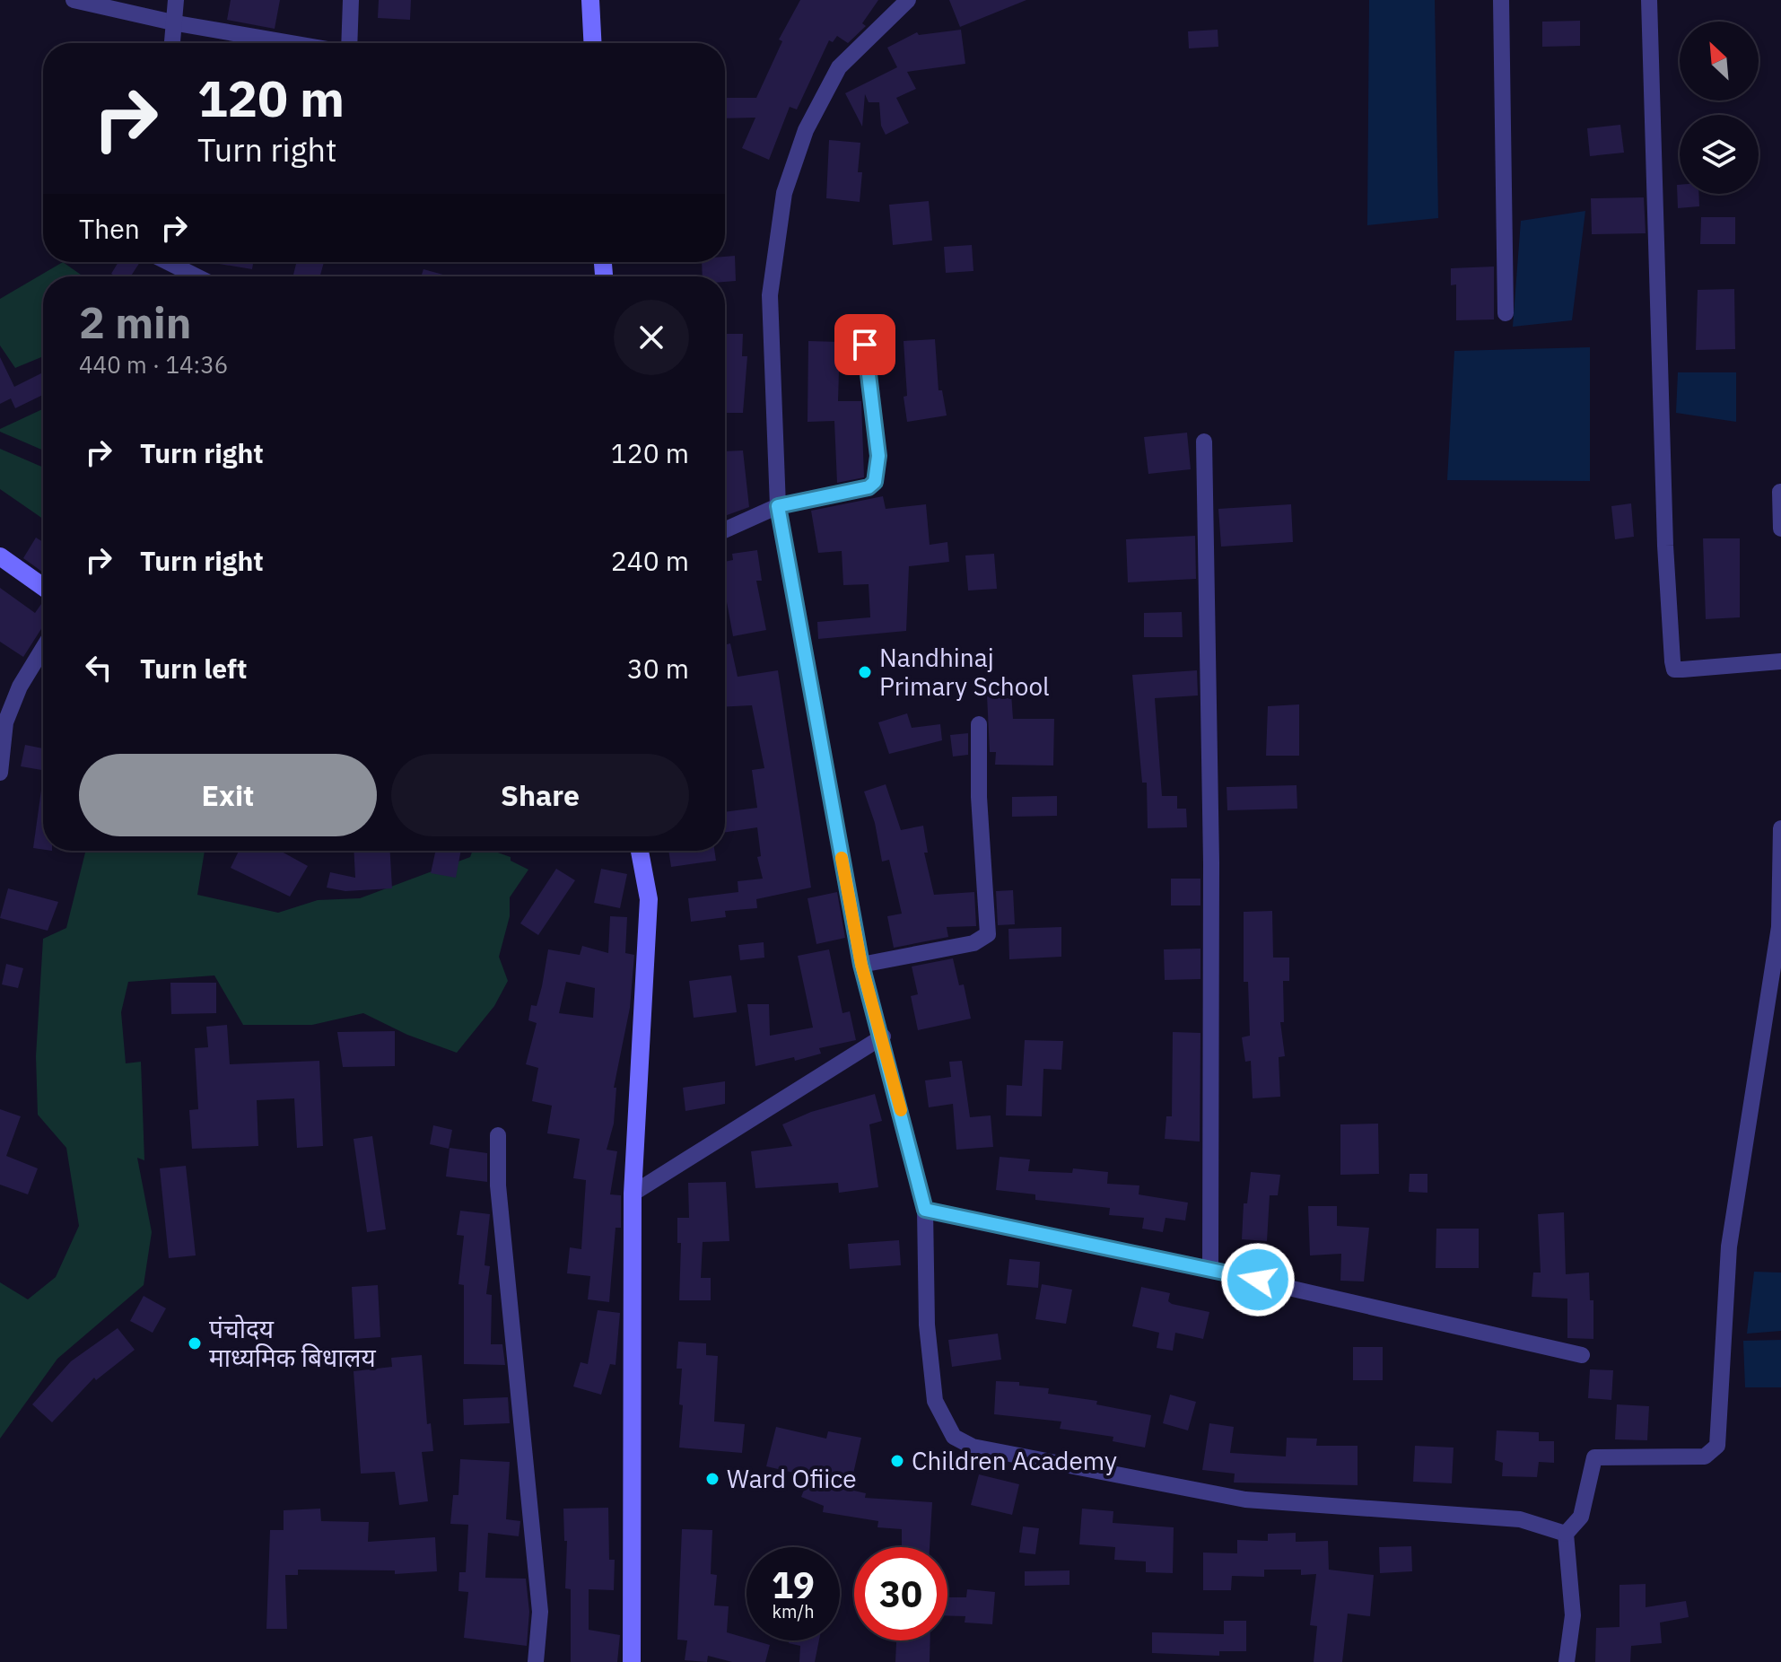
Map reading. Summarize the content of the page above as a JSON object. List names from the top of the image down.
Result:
{
  "places": [
    "Nandhinaj Primary School",
    "पंचोदय माध्यमिक बिधालय",
    "Children Academy",
    "Ward Ofiice"
  ],
  "north": "top left",
  "page": {
    "turn": ["120 m", "Turn right"],
    "then": "Then",
    "heading": ["2 min", "440 m · 14:36"],
    "list": [
      {
        "name": "Turn right",
        "value": "120 m"
      },
      {
        "name": "Turn right",
        "value": "240 m"
      },
      {
        "name": "Turn left",
        "value": "30 m"
      }
    ],
    "buttons": ["Exit", "Share"],
    "speed": "19 km/h",
    "limit": "30"
  }
}
